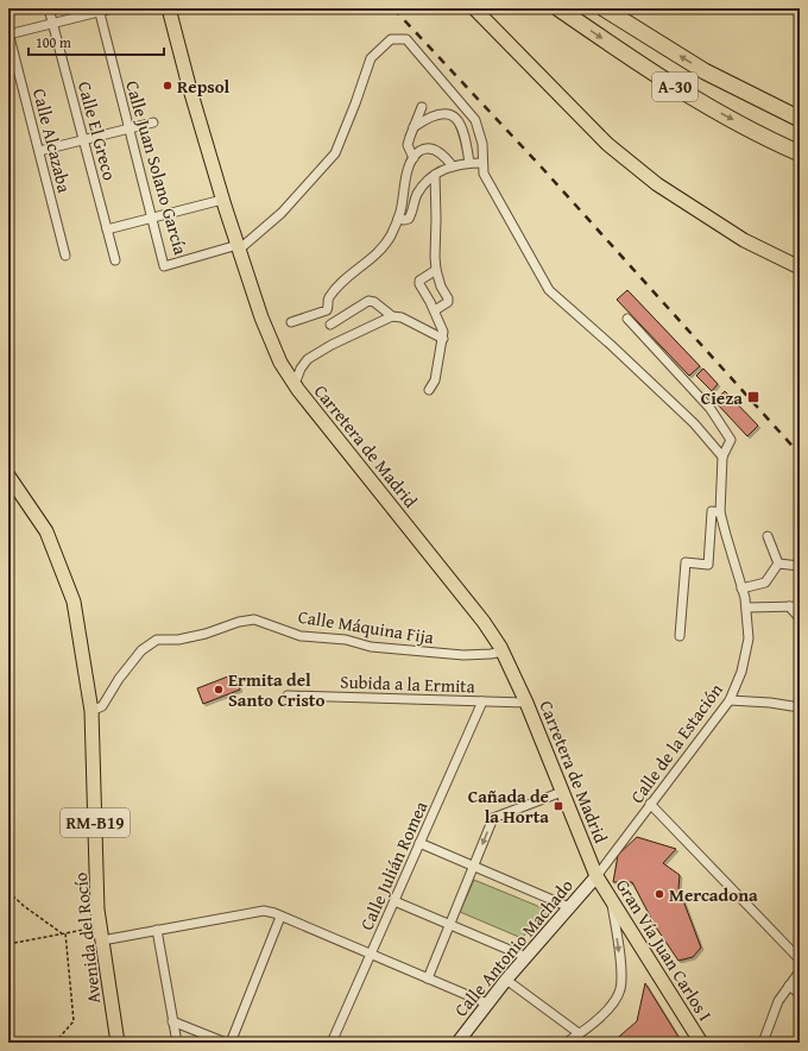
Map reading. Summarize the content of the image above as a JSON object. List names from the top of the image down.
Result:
{
  "streets": {
    "highway": ["A-30"],
    "main road": [
      "Carretera de Madrid",
      "RM-B19",
      "Avenida del Rocío",
      "Calle Antonio Machado",
      "Gran Vía Juan Carlos I"
    ],
    "street": [
      "Calle El Greco",
      "Calle Alcazaba",
      "Calle Juan Solano García",
      "Calle Máquina Fija",
      "Subida a la Ermita",
      "Calle de la Estación",
      "Calle Julián Romea"
    ]
  },
  "crossings": [
    ["Calle Juan Solano García", "Carretera de Madrid"],
    ["Carretera de Madrid", "Calle Máquina Fija"],
    ["Carretera de Madrid", "Subida a la Ermita"],
    ["Carretera de Madrid", "Calle de la Estación"],
    ["Carretera de Madrid", "Calle Antonio Machado"],
    ["Carretera de Madrid", "Gran Vía Juan Carlos I"],
    ["Calle Máquina Fija", "Avenida del Rocío"],
    ["Subida a la Ermita", "Calle Julián Romea"],
    ["Calle de la Estación", "Calle Antonio Machado"],
    ["Calle de la Estación", "Gran Vía Juan Carlos I"],
    ["Calle Antonio Machado", "Gran Vía Juan Carlos I"]
  ],
  "places": {
    "other": ["Repsol", "Ermita del Santo Cristo", "Mercadona"],
    "transit": ["Cieza", "Cañada de la Horta"]
  },
  "scale_bar": "100 m"
}
